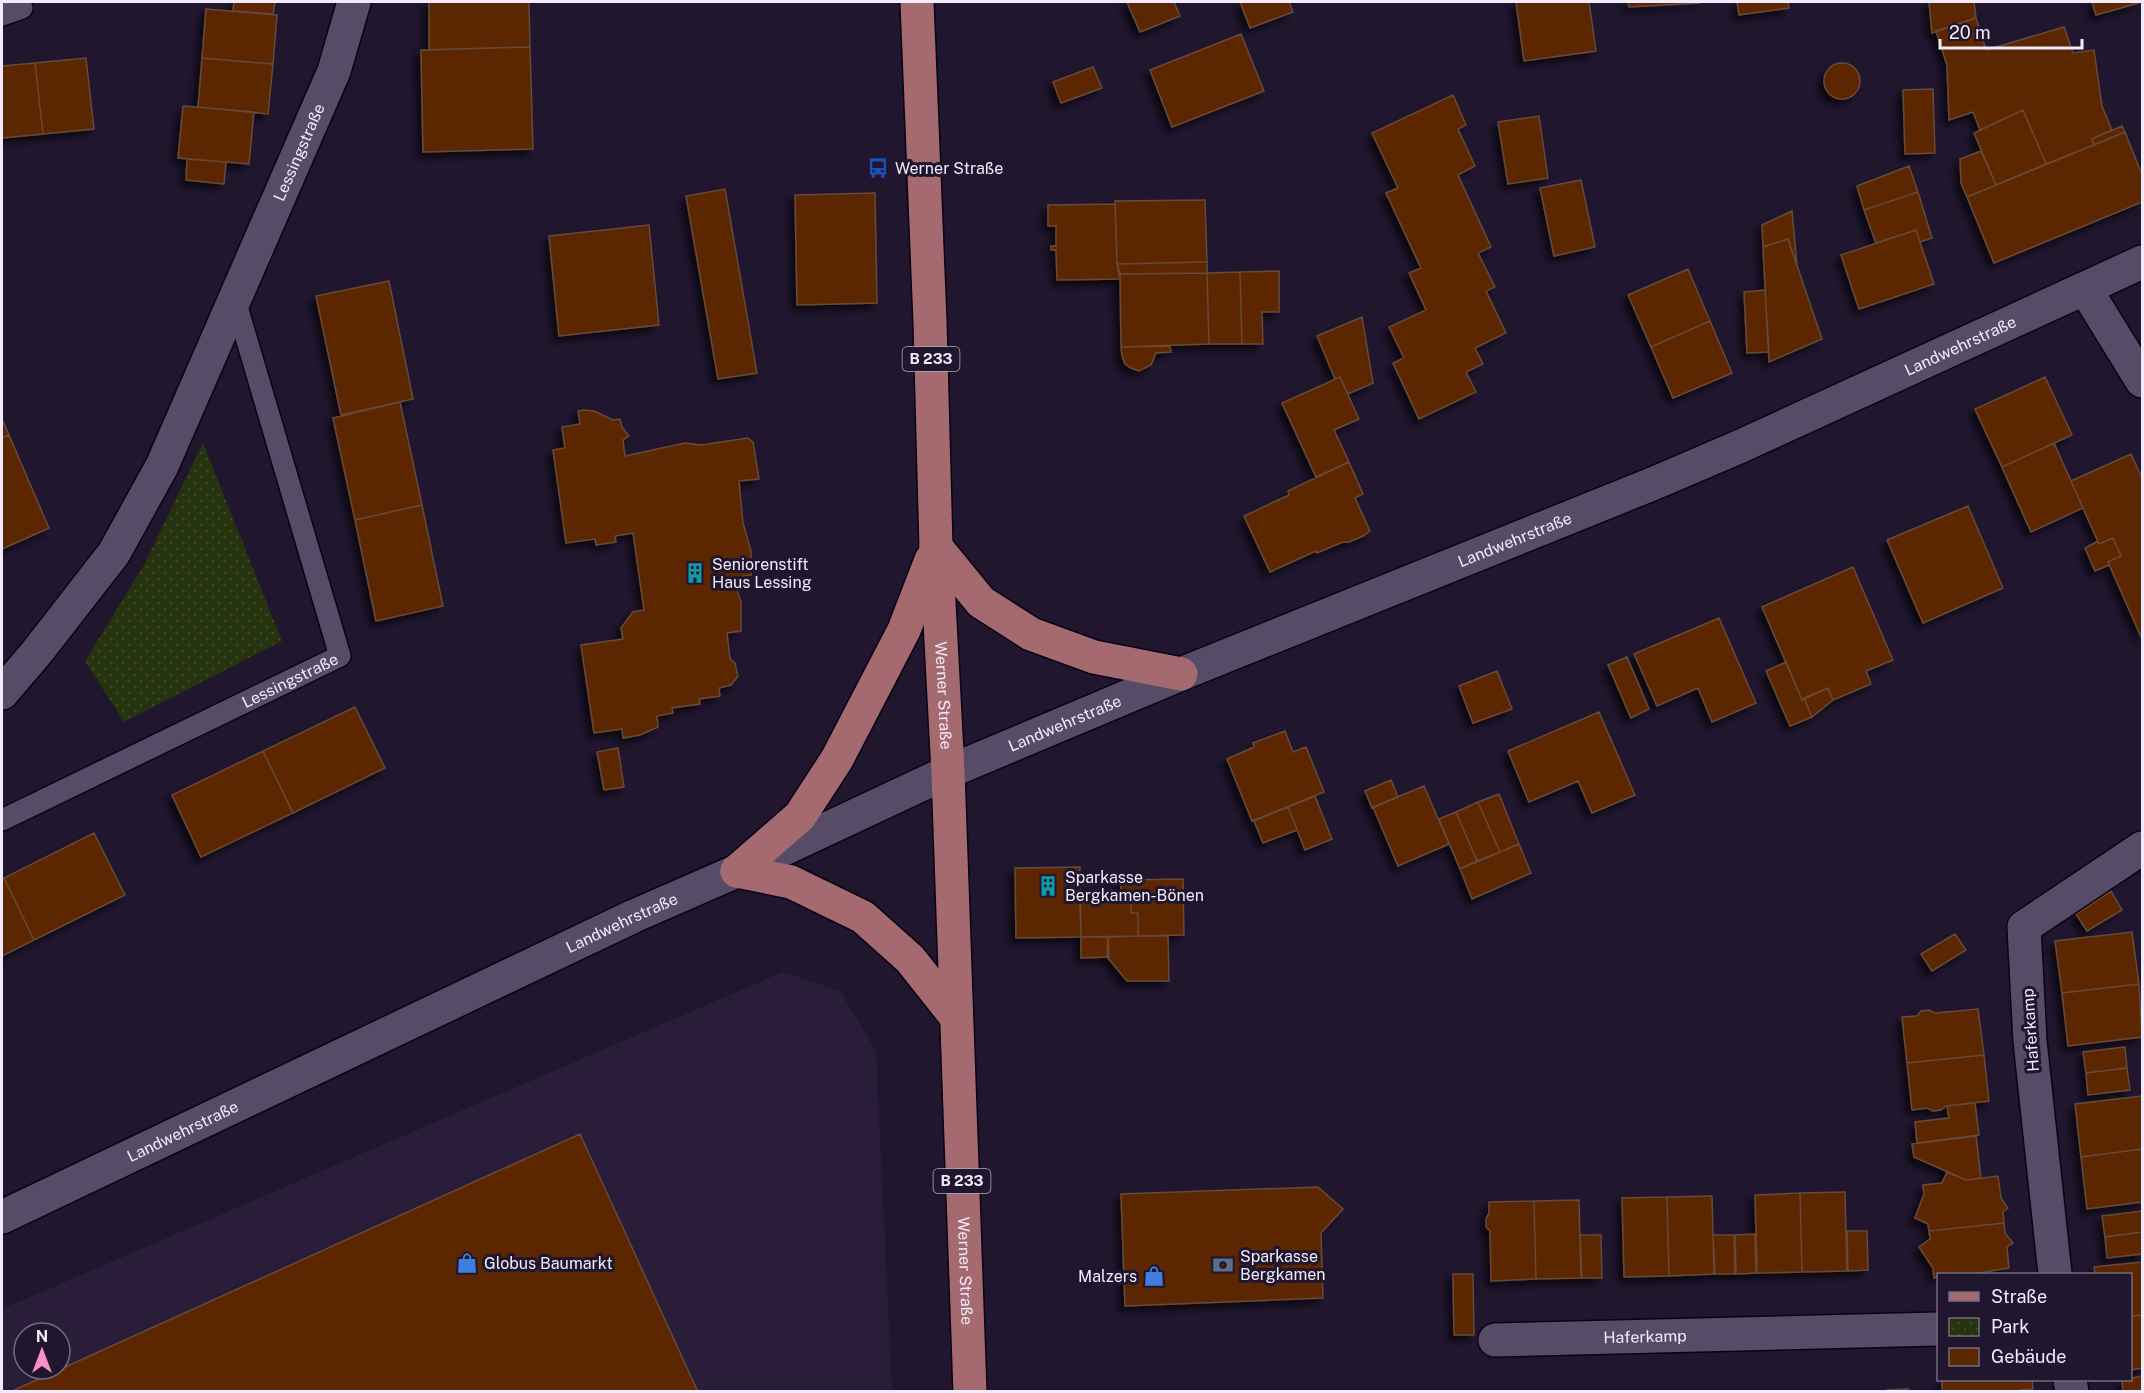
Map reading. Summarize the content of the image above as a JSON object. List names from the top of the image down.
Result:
{
  "streets": {
    "main road": [
      "Lessingstraße",
      "Landwehrstraße",
      "B 233",
      "Werner Straße",
      "Haferkamp"
    ]
  },
  "crossings": [
    ["Landwehrstraße", "Werner Straße"]
  ],
  "places": {
    "bus stop": ["Werner Straße"],
    "building": ["Seniorenstift Haus Lessing", "Sparkasse Bergkamen-Bönen"],
    "shop": ["Globus Baumarkt", "Malzers"],
    "bank": ["Sparkasse Bergkamen"]
  },
  "legend": ["Straße", "Park", "Gebäude"],
  "scale_bar": "20 m",
  "north": "top"
}
